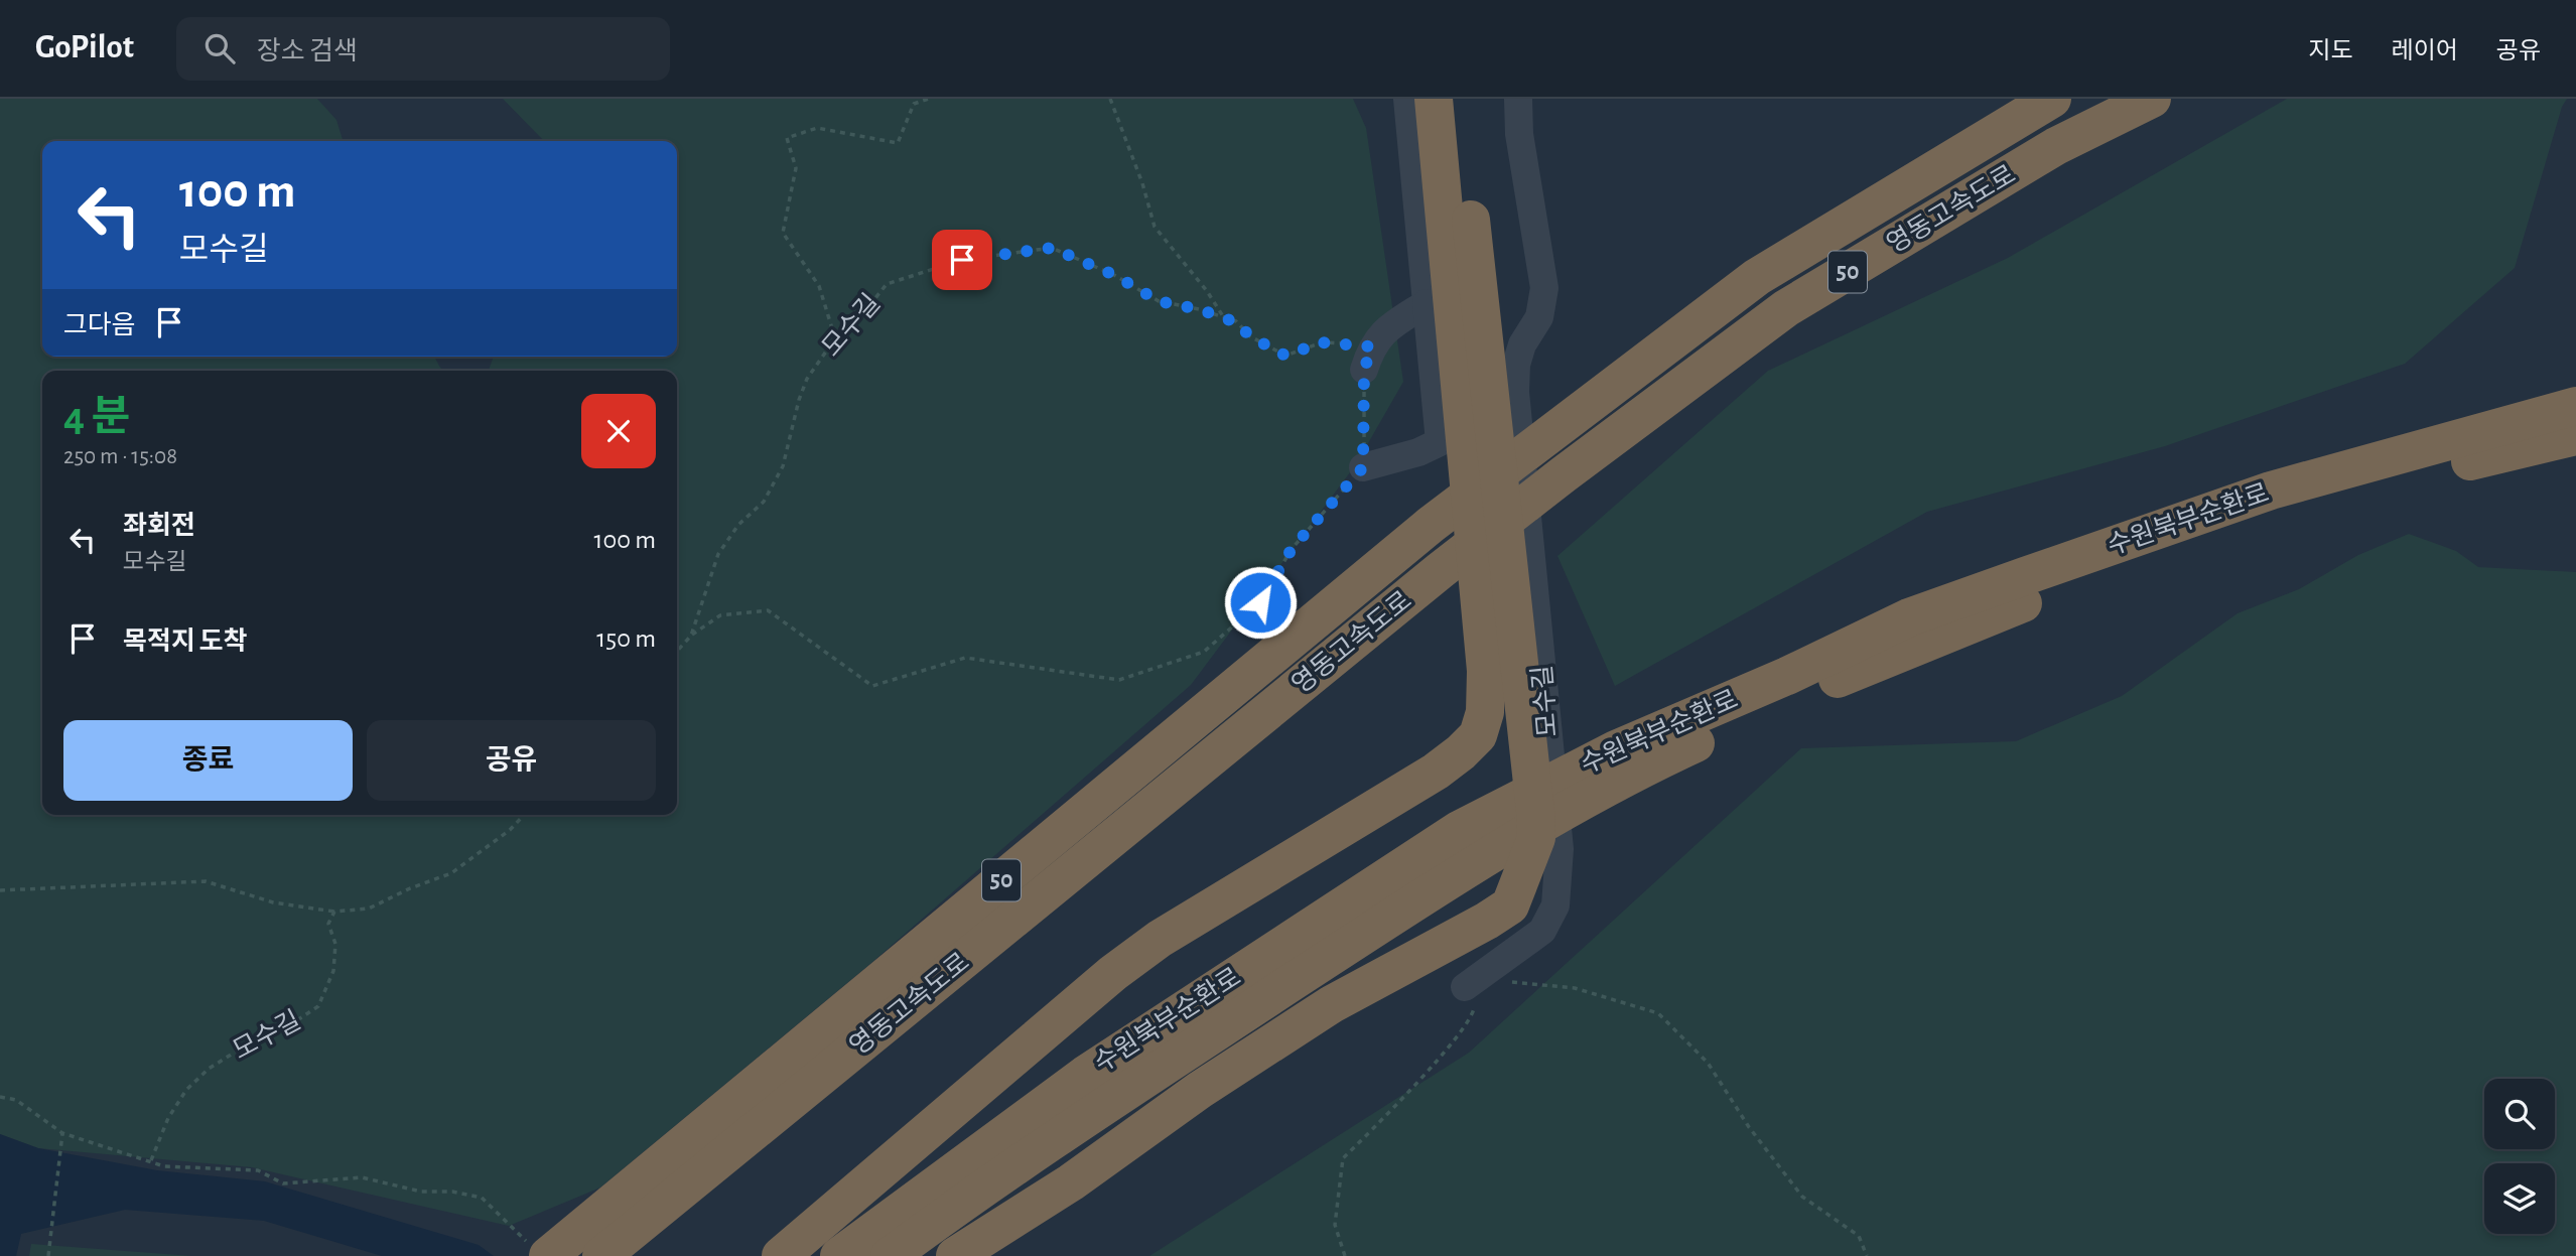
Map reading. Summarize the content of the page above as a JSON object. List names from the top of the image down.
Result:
{
  "streets": {
    "highway": ["영동고속도로", "50", "수원북부순환로"],
    "street": ["모수길"]
  },
  "page": {
    "header": "GoPilot",
    "search": "장소 검색",
    "nav": ["지도", "레이어", "공유"],
    "turn": ["100 m", "모수길"],
    "then": "그다음",
    "heading": ["4 분", "250 m · 15:08"],
    "list": [
      {
        "name": "좌회전",
        "note": "모수길",
        "value": "100 m"
      },
      {
        "name": "목적지 도착",
        "value": "150 m"
      }
    ],
    "buttons": ["종료", "공유"]
  }
}
